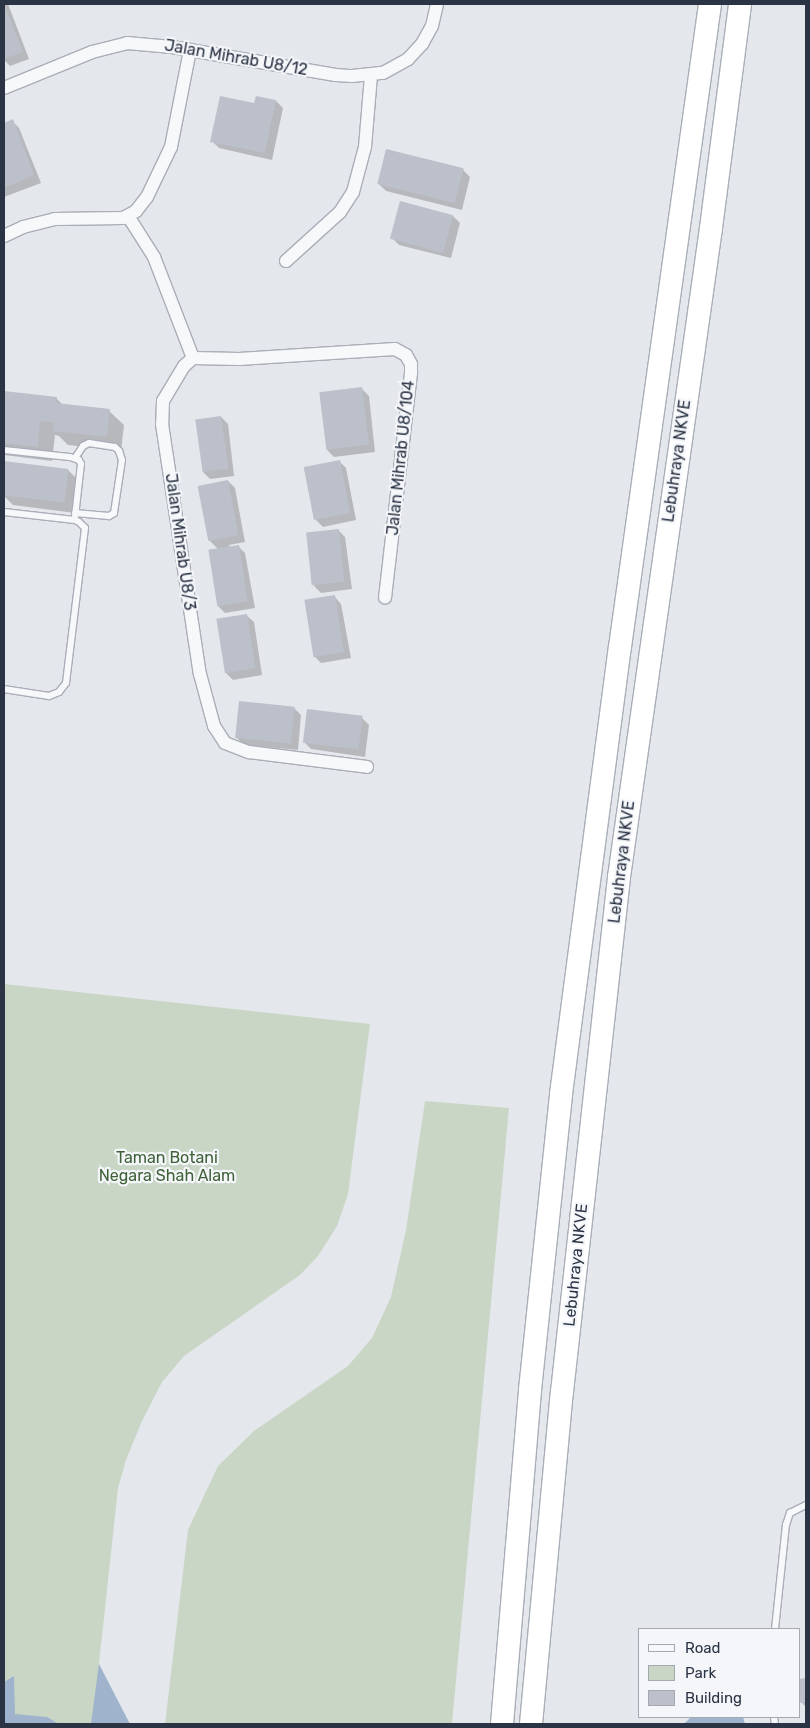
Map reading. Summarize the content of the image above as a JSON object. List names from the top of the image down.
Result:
{
  "streets": {
    "highway": ["Lebuhraya NKVE"],
    "street": ["Jalan Mihrab U8/12", "Jalan Mihrab U8/104", "Jalan Mihrab U8/3"]
  },
  "crossings": [
    ["Jalan Mihrab U8/104", "Jalan Mihrab U8/3"]
  ],
  "parks": ["Taman Botani Negara Shah Alam"],
  "legend": ["Road", "Park", "Building"]
}
